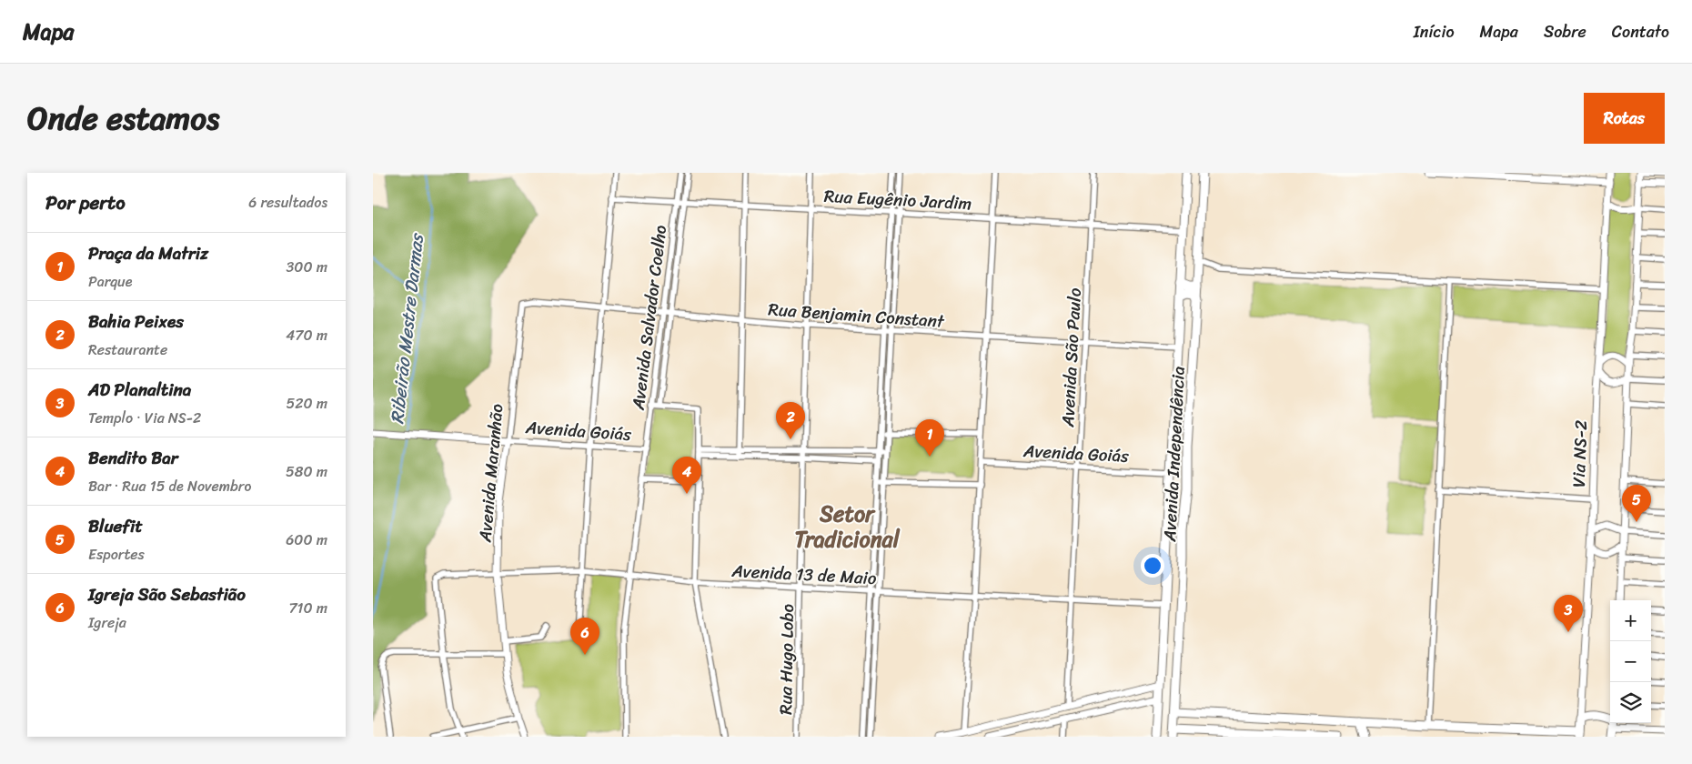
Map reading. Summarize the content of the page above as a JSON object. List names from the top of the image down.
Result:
{
  "streets": {
    "main road": ["Avenida Independência", "Via NS-2"],
    "street": [
      "Rua Eugênio Jardim",
      "Rua Benjamin Constant",
      "Avenida Salvador Coelho",
      "Avenida São Paulo",
      "Avenida Goiás",
      "Avenida Maranhão",
      "Avenida 13 de Maio",
      "Rua Hugo Lobo"
    ]
  },
  "crossings": [
    ["Rua Eugênio Jardim", "Avenida Salvador Coelho"],
    ["Rua Eugênio Jardim", "Avenida São Paulo"],
    ["Rua Eugênio Jardim", "Avenida Independência"],
    ["Rua Eugênio Jardim", "Rua Hugo Lobo"],
    ["Rua Benjamin Constant", "Avenida Salvador Coelho"],
    ["Rua Benjamin Constant", "Avenida São Paulo"],
    ["Rua Benjamin Constant", "Avenida Independência"],
    ["Rua Benjamin Constant", "Avenida Maranhão"],
    ["Rua Benjamin Constant", "Rua Hugo Lobo"],
    ["Avenida Salvador Coelho", "Avenida Goiás"],
    ["Avenida Salvador Coelho", "Avenida 13 de Maio"],
    ["Avenida São Paulo", "Avenida Goiás"],
    ["Avenida São Paulo", "Avenida 13 de Maio"],
    ["Avenida Goiás", "Avenida Independência"],
    ["Avenida Goiás", "Avenida Maranhão"],
    ["Avenida Independência", "Avenida 13 de Maio"],
    ["Avenida Maranhão", "Avenida 13 de Maio"],
    ["Avenida 13 de Maio", "Rua Hugo Lobo"]
  ],
  "districts": ["Setor Tradicional"],
  "water": ["Ribeirão Mestre Darmas"],
  "page": {
    "header": "Mapa",
    "nav": [
      "Início",
      "Mapa",
      "Sobre",
      "Contato"
    ],
    "title": "Onde estamos",
    "buttons": "Rotas",
    "heading": ["Por perto", "6 resultados"],
    "list": [
      {
        "mark": "1",
        "name": "Praça da Matriz",
        "note": "Parque",
        "value": "300 m"
      },
      {
        "mark": "2",
        "name": "Bahia Peixes",
        "note": "Restaurante",
        "value": "470 m"
      },
      {
        "mark": "3",
        "name": "AD Planaltina",
        "note": "Templo · Via NS-2",
        "value": "520 m"
      },
      {
        "mark": "4",
        "name": "Bendito Bar",
        "note": "Bar · Rua 15 de Novembro",
        "value": "580 m"
      },
      {
        "mark": "5",
        "name": "Bluefit",
        "note": "Esportes",
        "value": "600 m"
      },
      {
        "mark": "6",
        "name": "Igreja São Sebastião",
        "note": "Igreja",
        "value": "710 m"
      }
    ],
    "pins": [
      "2",
      "1",
      "4",
      "5",
      "3",
      "6"
    ],
    "map_buttons": ["+", "−"]
  }
}
